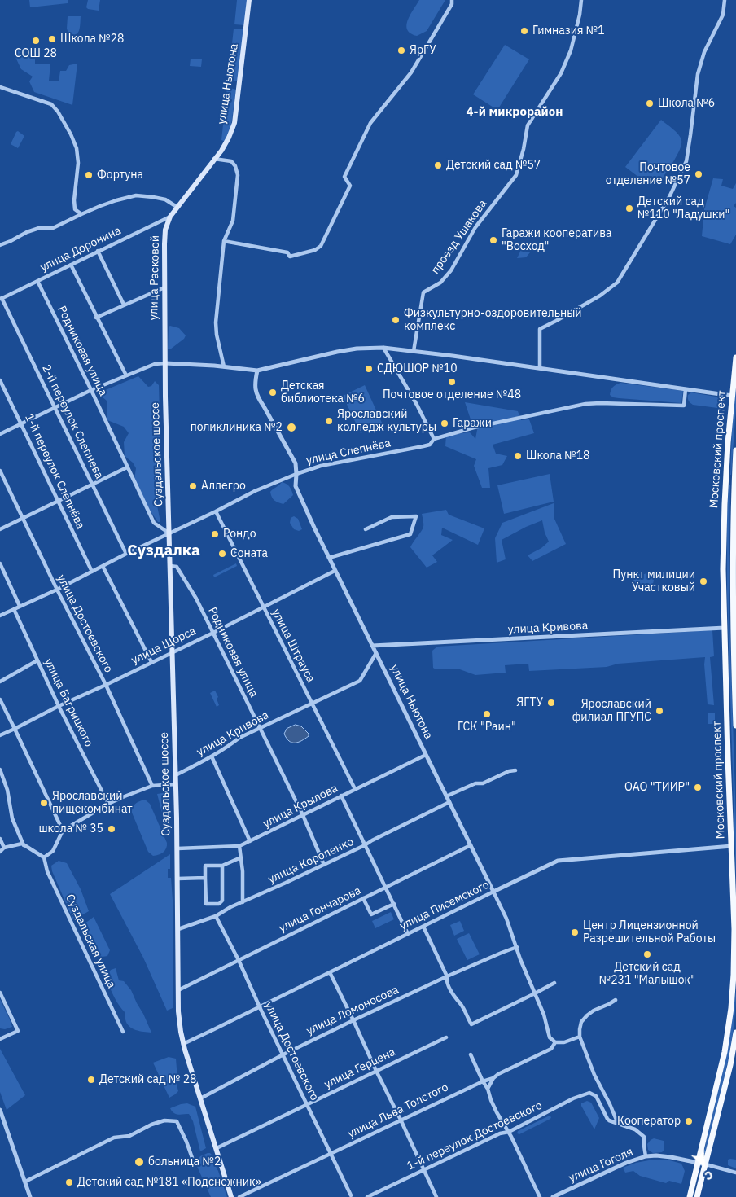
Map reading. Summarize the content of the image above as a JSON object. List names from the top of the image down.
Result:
{
  "streets": {
    "main road": [
      "улица Ньютона",
      "улица Расковой",
      "Московский проспект",
      "Суздальское шоссе"
    ],
    "street": [
      "проезд Ушакова",
      "улица Доронина",
      "Родниковая улица",
      "2-й переулок Слепнева",
      "улица Слепнёва",
      "1-й переулок Слепнёва",
      "улица Достоевского",
      "улица Кривова",
      "улица Щорса",
      "улица Штрауса",
      "улица Багрицкого",
      "улица Крылова",
      "улица Короленко",
      "улица Писемского",
      "улица Гончарова",
      "Суздальская улица",
      "улица Ломоносова",
      "улица Герцена",
      "улица Льва Толстого",
      "1-й переулок Достоевского",
      "улица Гоголя"
    ]
  },
  "crossings": [
    ["улица Ньютона", "улица Расковой"],
    ["улица Ньютона", "улица Слепнёва"],
    ["улица Ньютона", "улица Кривова"],
    ["улица Ньютона", "улица Щорса"],
    ["улица Ньютона", "улица Крылова"],
    ["улица Ньютона", "улица Короленко"],
    ["улица Ньютона", "улица Писемского"],
    ["улица Ньютона", "улица Гончарова"],
    ["улица Ньютона", "улица Ломоносова"],
    ["улица Ньютона", "улица Льва Толстого"],
    ["улица Доронина", "улица Расковой"],
    ["улица Доронина", "Родниковая улица"],
    ["улица Доронина", "2-й переулок Слепнева"],
    ["улица Расковой", "Суздальское шоссе"],
    ["Родниковая улица", "улица Слепнёва"],
    ["Родниковая улица", "Суздальское шоссе"],
    ["Родниковая улица", "улица Кривова"],
    ["Родниковая улица", "улица Щорса"],
    ["Родниковая улица", "улица Крылова"],
    ["Родниковая улица", "улица Короленко"],
    ["2-й переулок Слепнева", "улица Слепнёва"],
    ["Московский проспект", "улица Кривова"],
    ["Московский проспект", "улица Писемского"],
    ["Московский проспект", "улица Гоголя"],
    ["улица Слепнёва", "Суздальское шоссе"],
    ["улица Слепнёва", "1-й переулок Слепнёва"],
    ["улица Слепнёва", "улица Достоевского"],
    ["улица Слепнёва", "улица Штрауса"],
    ["улица Слепнёва", "улица Багрицкого"],
    ["Суздальское шоссе", "улица Кривова"],
    ["Суздальское шоссе", "улица Щорса"],
    ["Суздальское шоссе", "улица Крылова"],
    ["Суздальское шоссе", "улица Короленко"],
    ["Суздальское шоссе", "улица Писемского"],
    ["Суздальское шоссе", "улица Гончарова"],
    ["Суздальское шоссе", "улица Ломоносова"],
    ["Суздальское шоссе", "улица Герцена"],
    ["улица Достоевского", "улица Щорса"],
    ["улица Достоевского", "улица Короленко"],
    ["улица Достоевского", "улица Писемского"],
    ["улица Достоевского", "улица Гончарова"],
    ["улица Достоевского", "улица Ломоносова"],
    ["улица Достоевского", "улица Герцена"],
    ["улица Достоевского", "улица Льва Толстого"],
    ["улица Кривова", "улица Штрауса"],
    ["улица Щорса", "улица Штрауса"],
    ["улица Щорса", "улица Багрицкого"],
    ["улица Штрауса", "улица Крылова"]
  ],
  "districts": ["4-й микрорайон", "Суздалка"],
  "places": [
    "Гимназия №1",
    "Школа №28",
    "СОШ 28",
    "ЯрГУ",
    "Школа №6",
    "Детский сад №57",
    "Почтовое отделение №57",
    "Фортуна",
    "Детский сад №110 \"Ладушки\"",
    "Гаражи кооператива \"Восход\"",
    "Физкультурно-оздоровительный комплекс",
    "СДЮШОР №10",
    "Почтовое отделение №48",
    "Детская библиотека №6",
    "Ярославский колледж культуры",
    "Гаражи",
    "поликлиника №2",
    "Школа №18",
    "Аллегро",
    "Рондо",
    "Соната",
    "Пункт милиции Участковый",
    "ЯГТУ",
    "Ярославский филиал ПГУПС",
    "ГСК \"Раин\"",
    "ОАО \"ТИИР\"",
    "Ярославский пищекомбинат",
    "школа № 35",
    "Центр Лицензионной Разрешительной Работы",
    "Детский сад №231 \"Малышок\"",
    "Детский сад № 28",
    "Кооператор",
    "больница №2",
    "Детский сад №181 «Подснежник»"
  ],
  "north": "bottom right"
}
